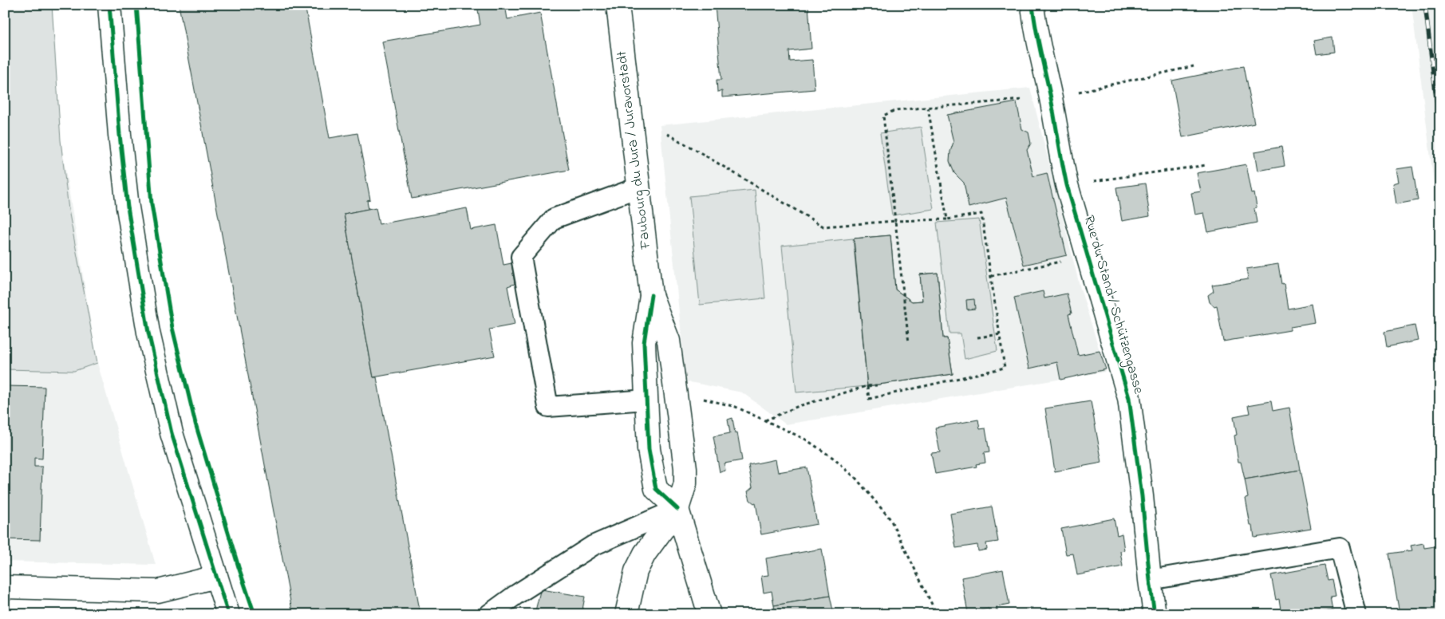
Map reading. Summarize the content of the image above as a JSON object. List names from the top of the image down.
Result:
{
  "streets": {
    "main road": ["Faubourg du Jura / Juravorstadt", "Rue du Stand / Schützengasse"]
  }
}
